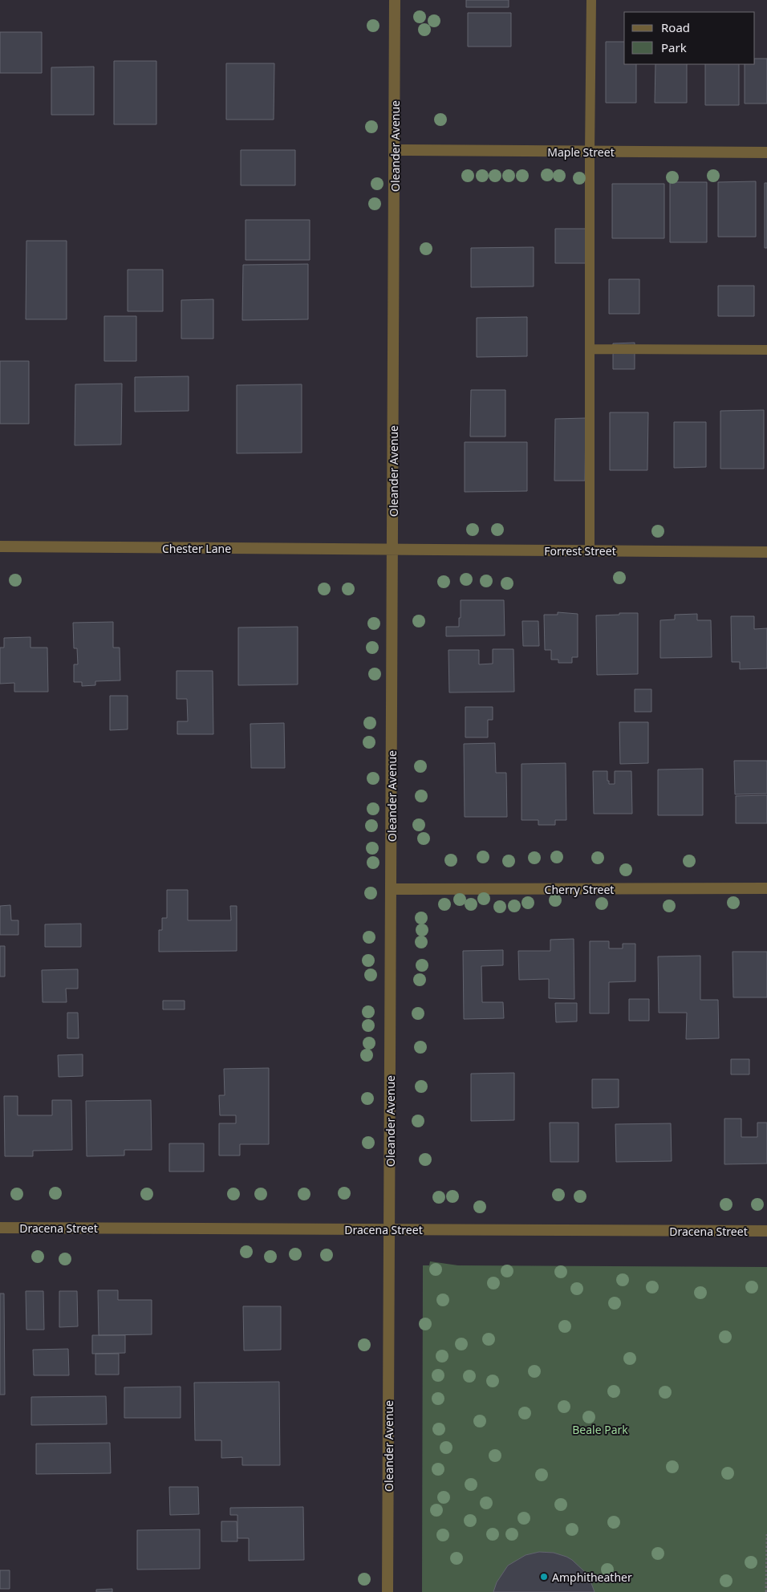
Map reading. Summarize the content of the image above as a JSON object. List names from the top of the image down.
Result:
{
  "streets": {
    "street": [
      "Oleander Avenue",
      "Maple Street",
      "Chester Lane",
      "Forrest Street",
      "Cherry Street",
      "Dracena Street"
    ]
  },
  "crossings": [
    ["Oleander Avenue", "Maple Street"],
    ["Oleander Avenue", "Chester Lane"],
    ["Oleander Avenue", "Forrest Street"],
    ["Oleander Avenue", "Cherry Street"],
    ["Oleander Avenue", "Dracena Street"],
    ["Chester Lane", "Forrest Street"]
  ],
  "parks": ["Beale Park"],
  "places": ["Amphitheather"],
  "legend": ["Road", "Park"]
}
